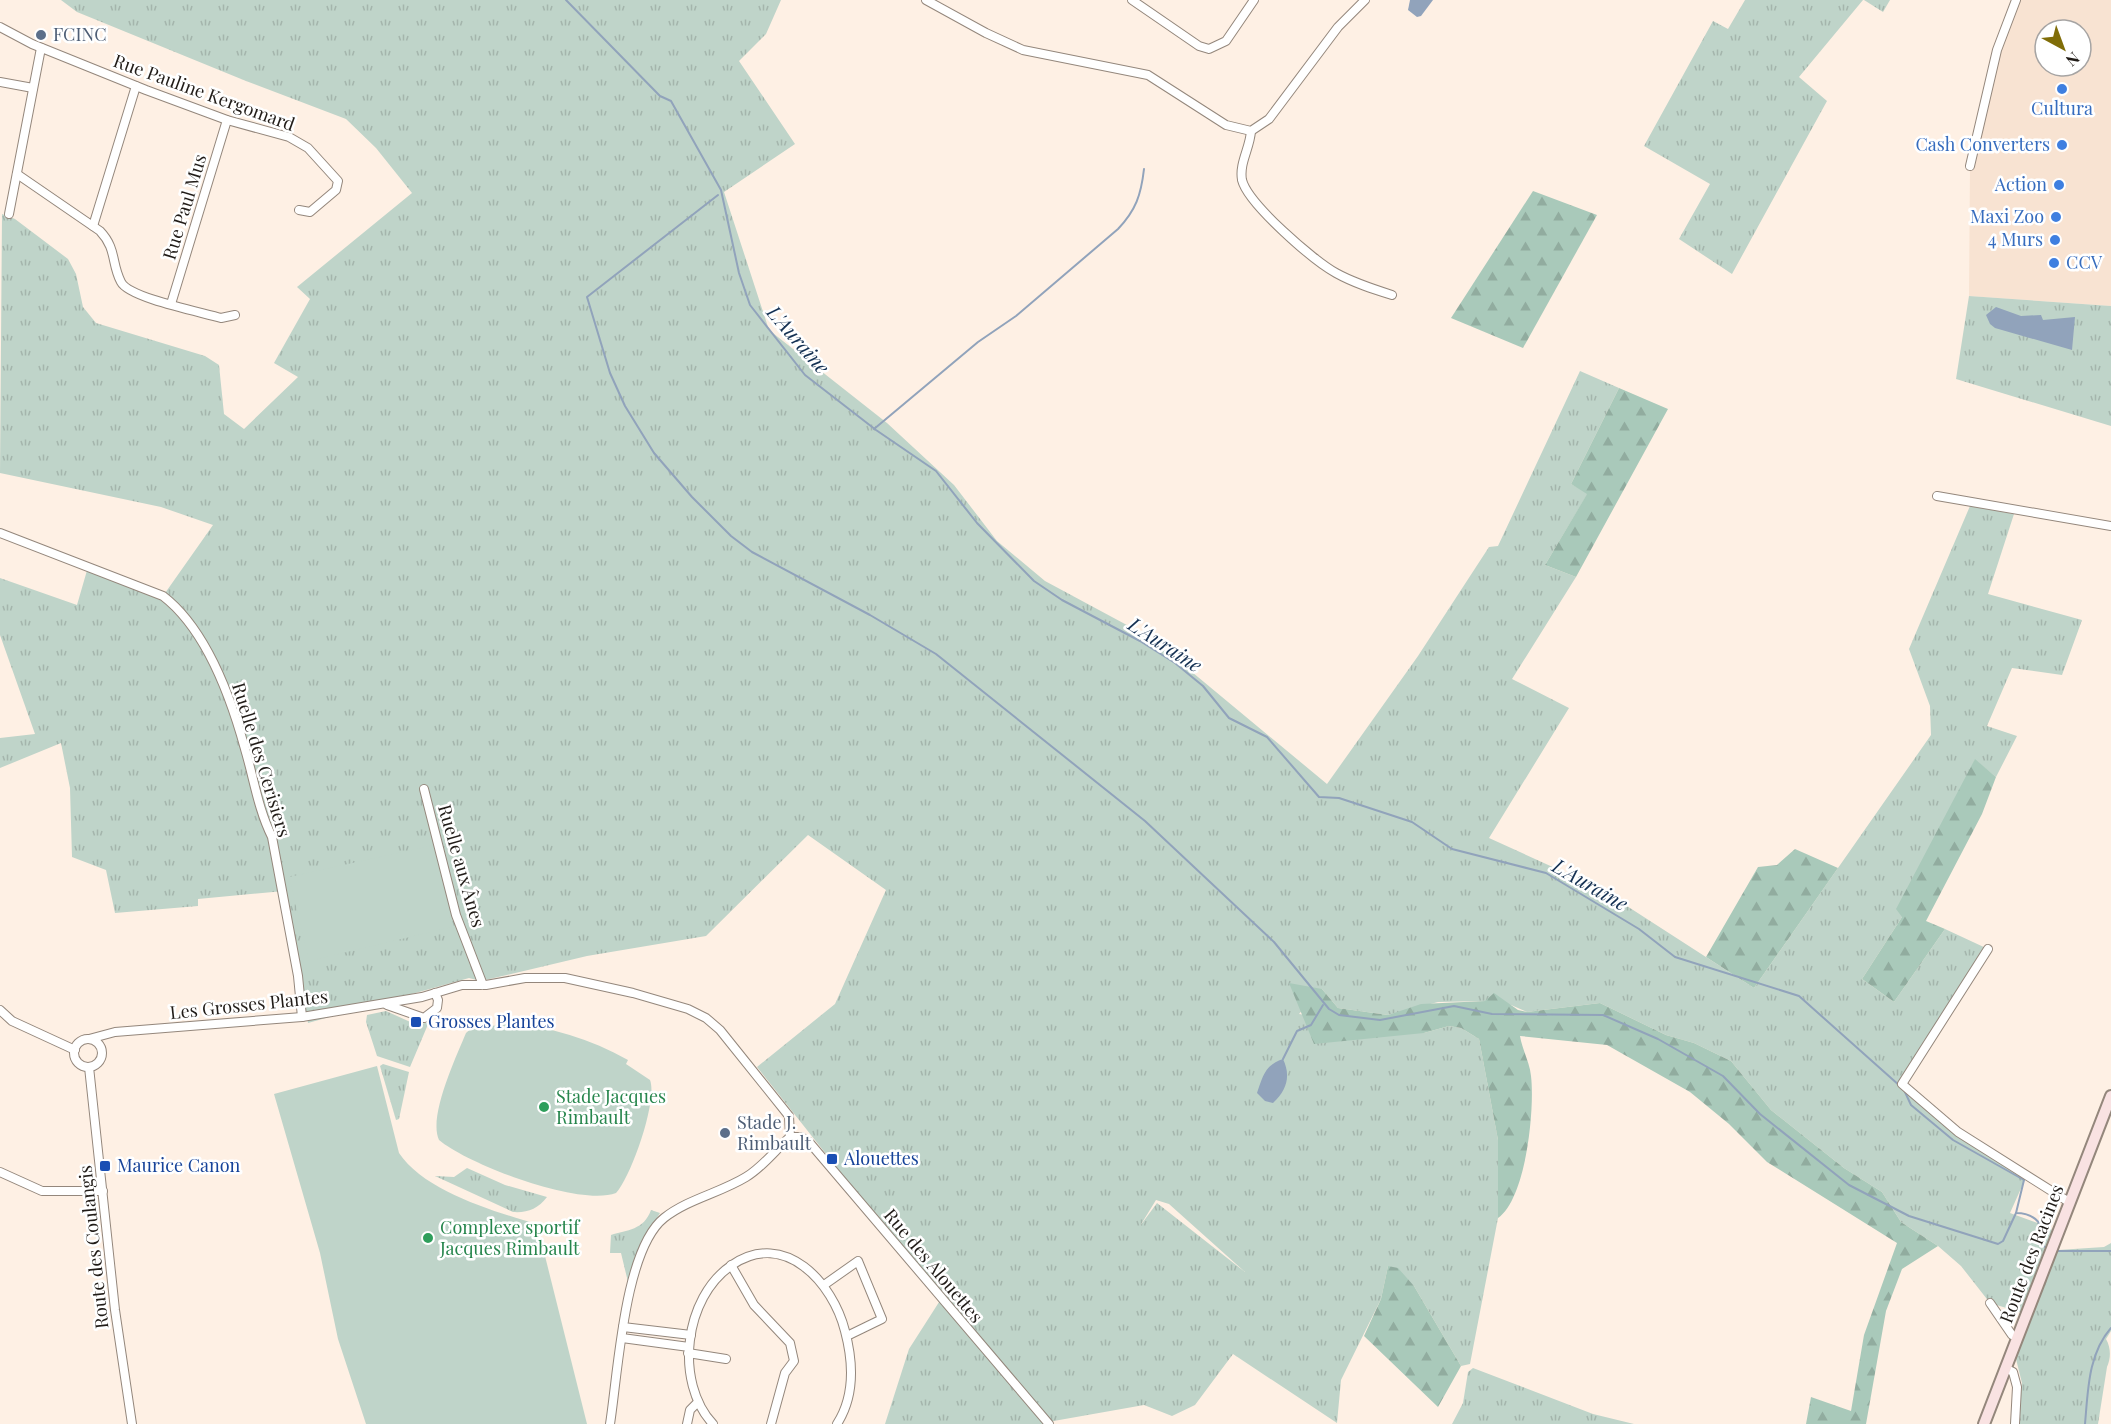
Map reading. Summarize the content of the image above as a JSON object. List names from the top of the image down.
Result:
{
  "streets": {
    "main road": ["Route des Racines"],
    "street": [
      "Rue Pauline Kergomard",
      "Rue Paul Mus",
      "Ruelle des Cerisiers",
      "Ruelle aux Ânes",
      "Les Grosses Plantes",
      "Route des Coulangis",
      "Rue des Alouettes"
    ]
  },
  "crossings": [
    ["Rue Pauline Kergomard", "Rue Paul Mus"],
    ["Ruelle des Cerisiers", "Les Grosses Plantes"],
    ["Ruelle aux Ânes", "Les Grosses Plantes"],
    ["Les Grosses Plantes", "Route des Coulangis"],
    ["Les Grosses Plantes", "Rue des Alouettes"]
  ],
  "water": ["L'Auraine"],
  "places": {
    "other": [
      "FCINC",
      "Cultura",
      "Cash Converters",
      "Action",
      "Maxi Zoo",
      "4 Murs",
      "CCV",
      "Stade Jacques Rimbault",
      "Stade J. Rimbault",
      "Complexe sportif Jacques Rimbault"
    ],
    "transit": ["Grosses Plantes", "Alouettes", "Maurice Canon"]
  },
  "north": "bottom right"
}
